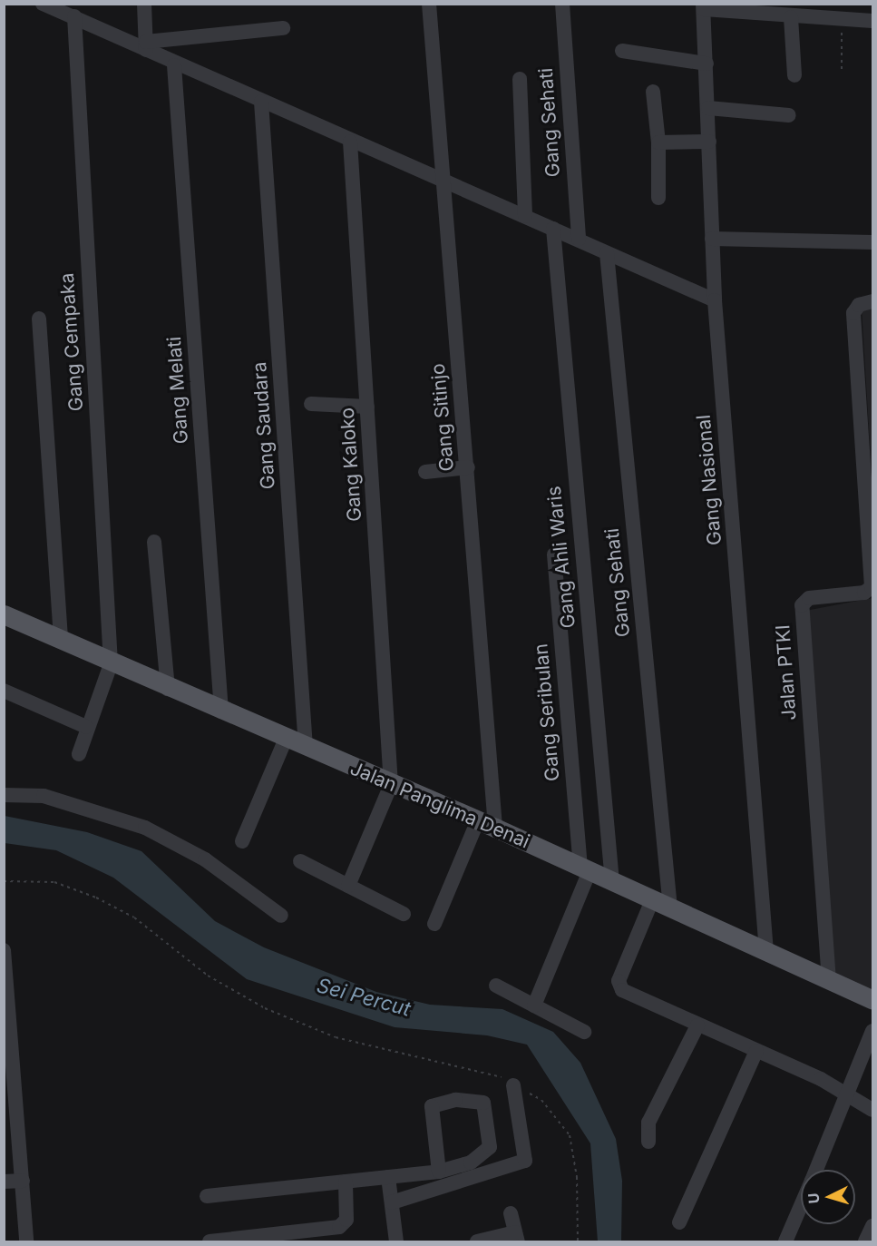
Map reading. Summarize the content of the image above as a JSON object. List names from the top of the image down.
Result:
{
  "streets": {
    "main road": ["Jalan Panglima Denai"],
    "street": [
      "Gang Sehati",
      "Gang Cempaka",
      "Gang Melati",
      "Gang Sitinjo",
      "Gang Saudara",
      "Gang Kaloko",
      "Gang Nasional",
      "Gang Ahli Waris",
      "Jalan PTKI",
      "Gang Seribulan"
    ]
  },
  "crossings": [
    ["Gang Sehati", "Jalan Panglima Denai"],
    ["Gang Cempaka", "Jalan Panglima Denai"],
    ["Gang Melati", "Jalan Panglima Denai"],
    ["Gang Sitinjo", "Jalan Panglima Denai"],
    ["Gang Saudara", "Jalan Panglima Denai"],
    ["Gang Kaloko", "Jalan Panglima Denai"],
    ["Gang Nasional", "Jalan Panglima Denai"],
    ["Gang Ahli Waris", "Jalan Panglima Denai"],
    ["Jalan PTKI", "Jalan Panglima Denai"],
    ["Gang Seribulan", "Jalan Panglima Denai"]
  ],
  "water": ["Sei Percut"],
  "north": "left"
}
